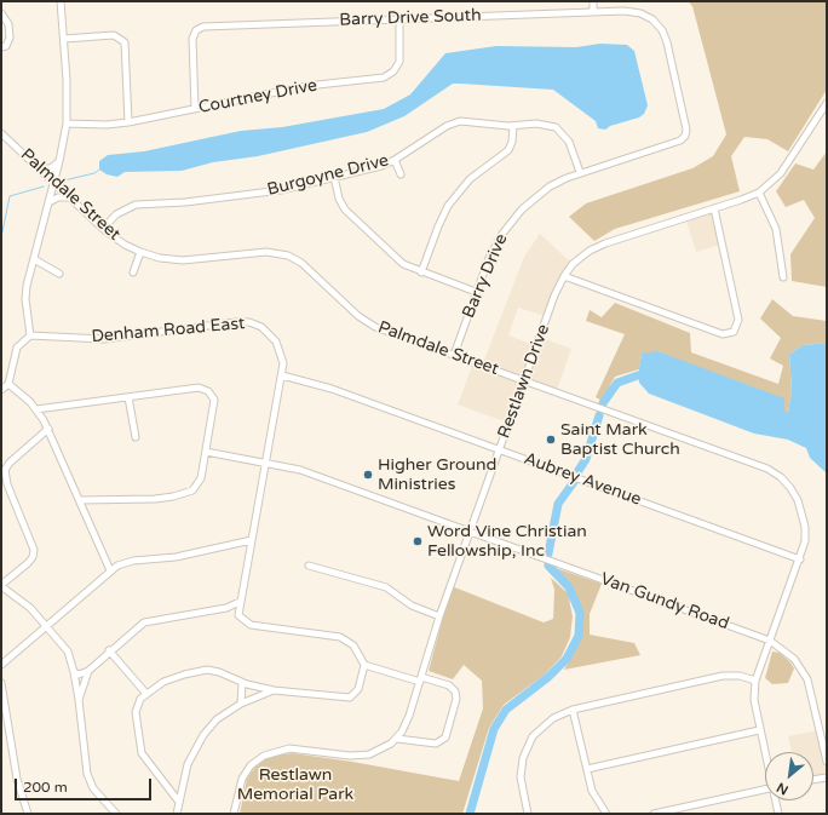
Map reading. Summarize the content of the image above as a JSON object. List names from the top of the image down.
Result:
{
  "streets": {
    "street": [
      "Barry Drive South",
      "Courtney Drive",
      "Burgoyne Drive",
      "Palmdale Street",
      "Barry Drive",
      "Denham Road East",
      "Restlawn Drive",
      "Aubrey Avenue",
      "Van Gundy Road"
    ]
  },
  "crossings": [
    ["Barry Drive South", "Courtney Drive"],
    ["Barry Drive South", "Barry Drive"],
    ["Burgoyne Drive", "Palmdale Street"],
    ["Burgoyne Drive", "Barry Drive"],
    ["Palmdale Street", "Barry Drive"],
    ["Palmdale Street", "Restlawn Drive"],
    ["Palmdale Street", "Aubrey Avenue"],
    ["Palmdale Street", "Van Gundy Road"],
    ["Denham Road East", "Aubrey Avenue"],
    ["Restlawn Drive", "Aubrey Avenue"],
    ["Restlawn Drive", "Van Gundy Road"]
  ],
  "parks": ["Restlawn Memorial Park"],
  "places": ["Saint Mark Baptist Church", "Higher Ground Ministries", "Word Vine Christian Fellowship, Inc"],
  "scale_bar": "200 m",
  "north": "bottom left"
}
